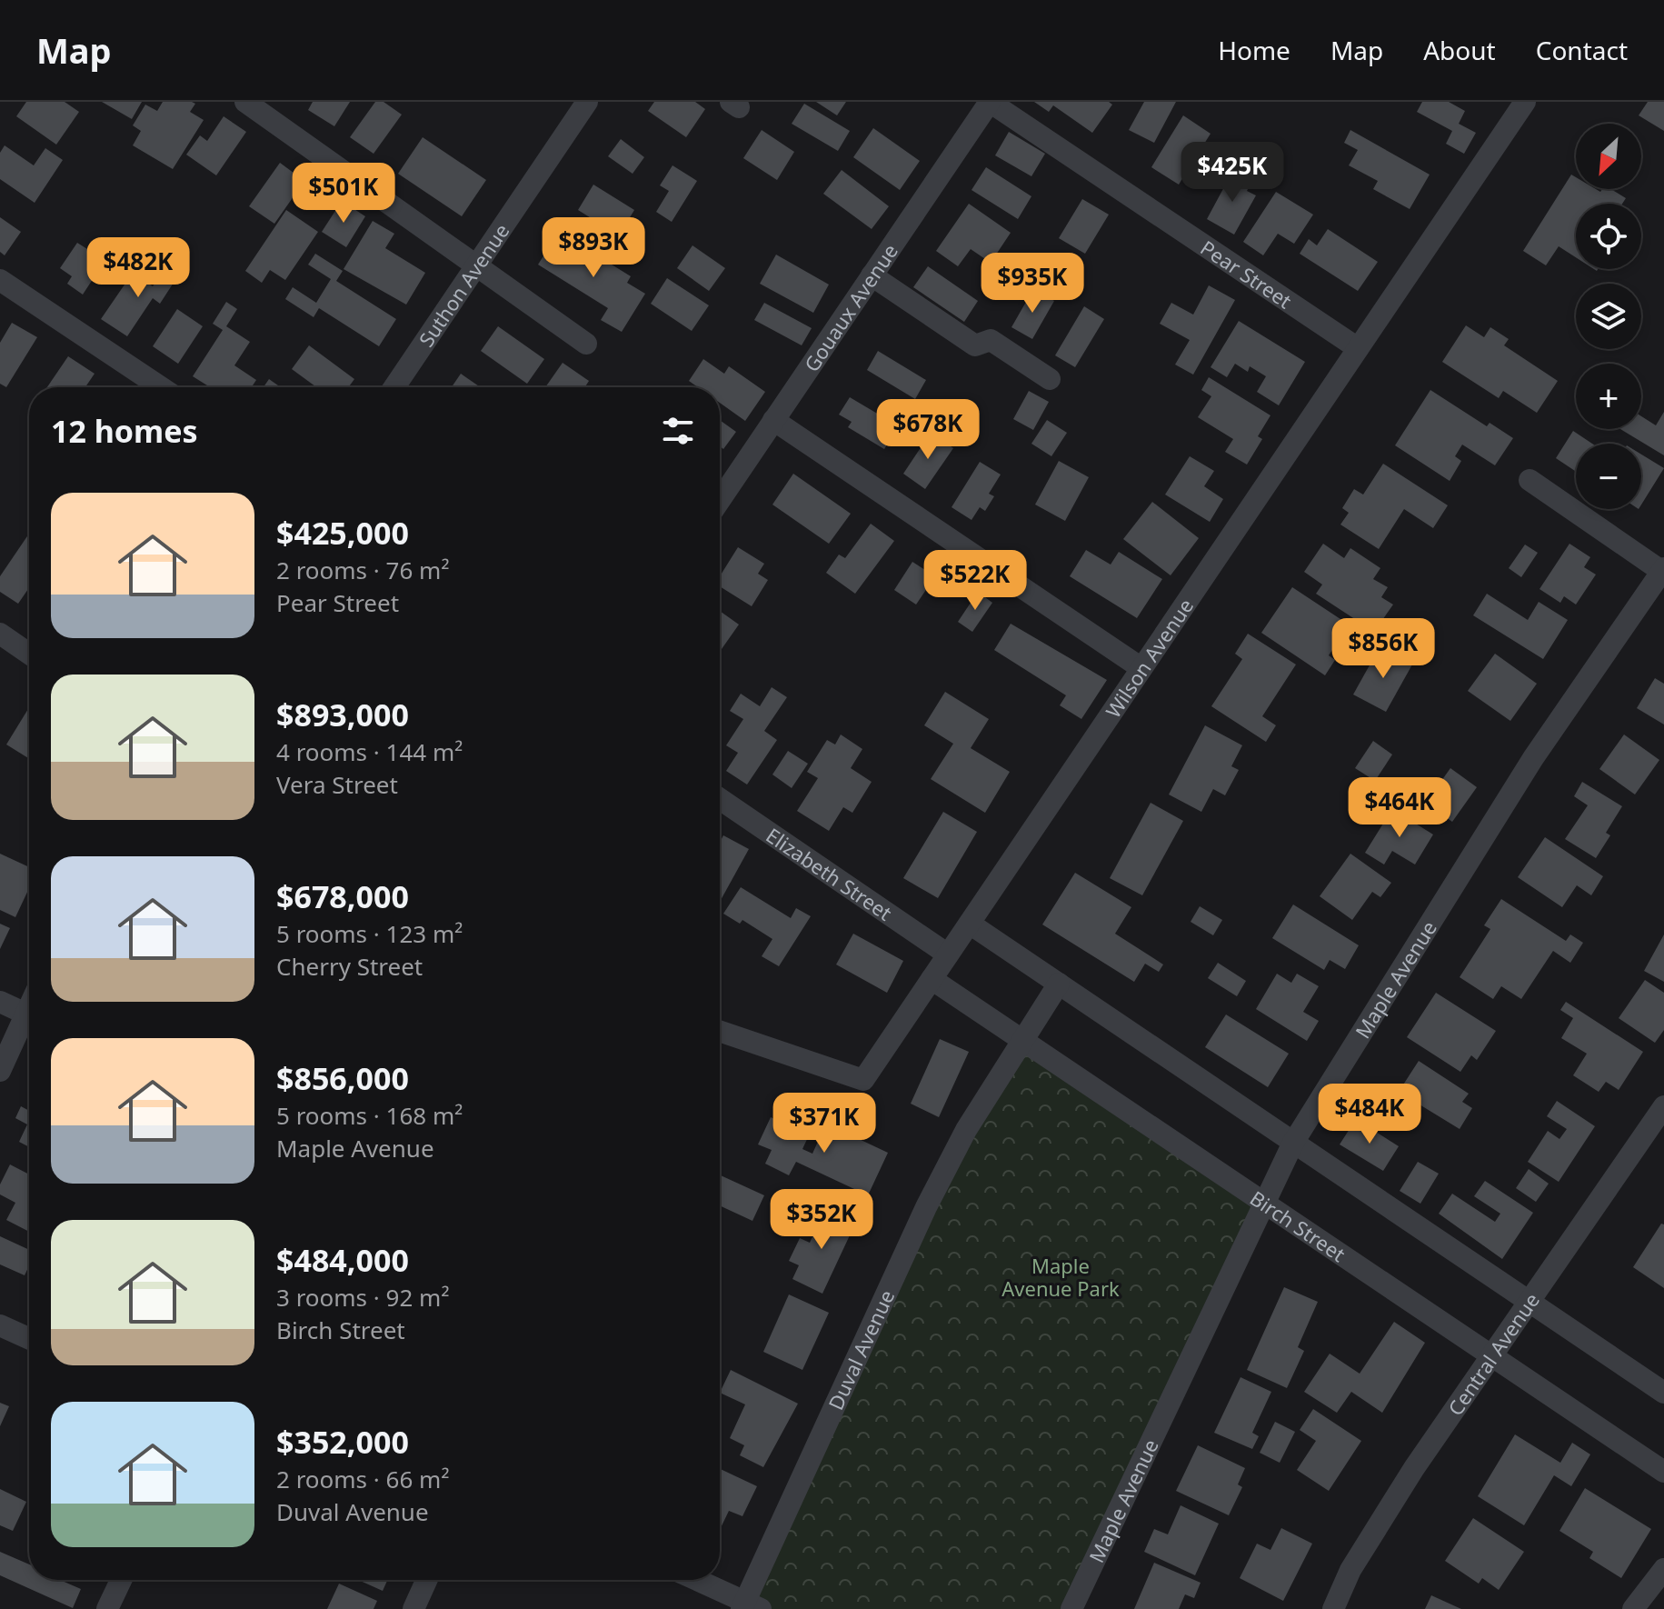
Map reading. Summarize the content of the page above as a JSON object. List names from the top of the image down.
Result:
{
  "streets": {
    "street": [
      "Pear Street",
      "Suthon Avenue",
      "Gouaux Avenue",
      "Wilson Avenue",
      "Elizabeth Street",
      "Maple Avenue",
      "Birch Street",
      "Duval Avenue",
      "Central Avenue"
    ]
  },
  "crossings": [
    ["Pear Street", "Gouaux Avenue"],
    ["Pear Street", "Wilson Avenue"],
    ["Wilson Avenue", "Elizabeth Street"],
    ["Wilson Avenue", "Birch Street"],
    ["Maple Avenue", "Birch Street"],
    ["Birch Street", "Duval Avenue"],
    ["Birch Street", "Central Avenue"]
  ],
  "parks": ["Maple Avenue Park"],
  "north": "bottom left",
  "page": {
    "header": "Map",
    "nav": [
      "Home",
      "Map",
      "About",
      "Contact"
    ],
    "map_buttons": ["+", "−"],
    "price": [
      "$425K",
      "$501K",
      "$893K",
      "$482K",
      "$935K",
      "$678K",
      "$522K",
      "$856K",
      "$464K",
      "$484K",
      "$371K",
      "$352K"
    ],
    "heading": "12 homes",
    "list": [
      {
        "name": "$425,000",
        "note": "2 rooms · 76 m² · Pear Street"
      },
      {
        "name": "$893,000",
        "note": "4 rooms · 144 m² · Vera Street"
      },
      {
        "name": "$678,000",
        "note": "5 rooms · 123 m² · Cherry Street"
      },
      {
        "name": "$856,000",
        "note": "5 rooms · 168 m² · Maple Avenue"
      },
      {
        "name": "$484,000",
        "note": "3 rooms · 92 m² · Birch Street"
      },
      {
        "name": "$352,000",
        "note": "2 rooms · 66 m² · Duval Avenue"
      }
    ]
  }
}
